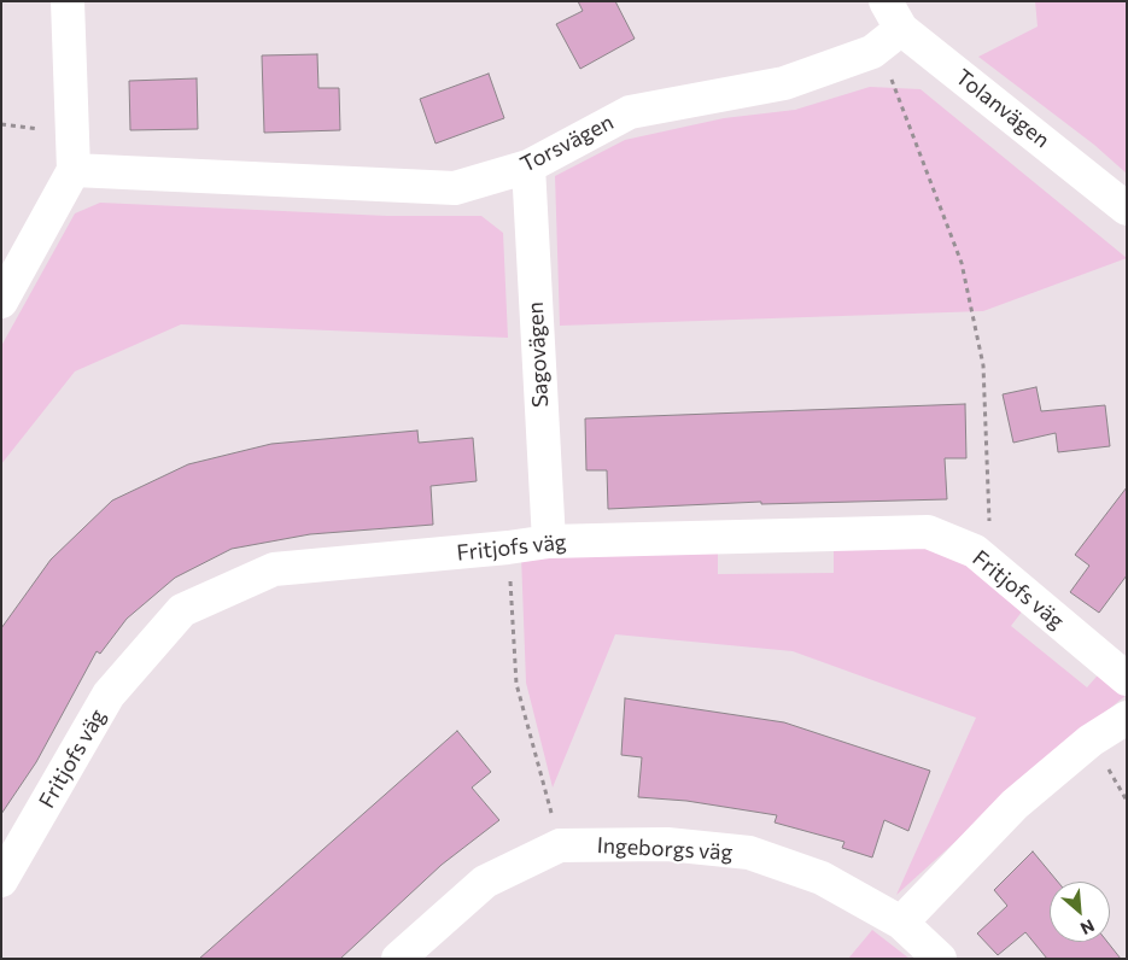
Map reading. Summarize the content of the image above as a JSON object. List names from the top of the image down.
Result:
{
  "streets": {
    "street": [
      "Tolanvägen",
      "Torsvägen",
      "Sagovägen",
      "Fritjofs väg",
      "Ingeborgs väg"
    ]
  },
  "crossings": [
    ["Tolanvägen", "Torsvägen"],
    ["Torsvägen", "Sagovägen"],
    ["Sagovägen", "Fritjofs väg"]
  ],
  "north": "bottom right"
}
